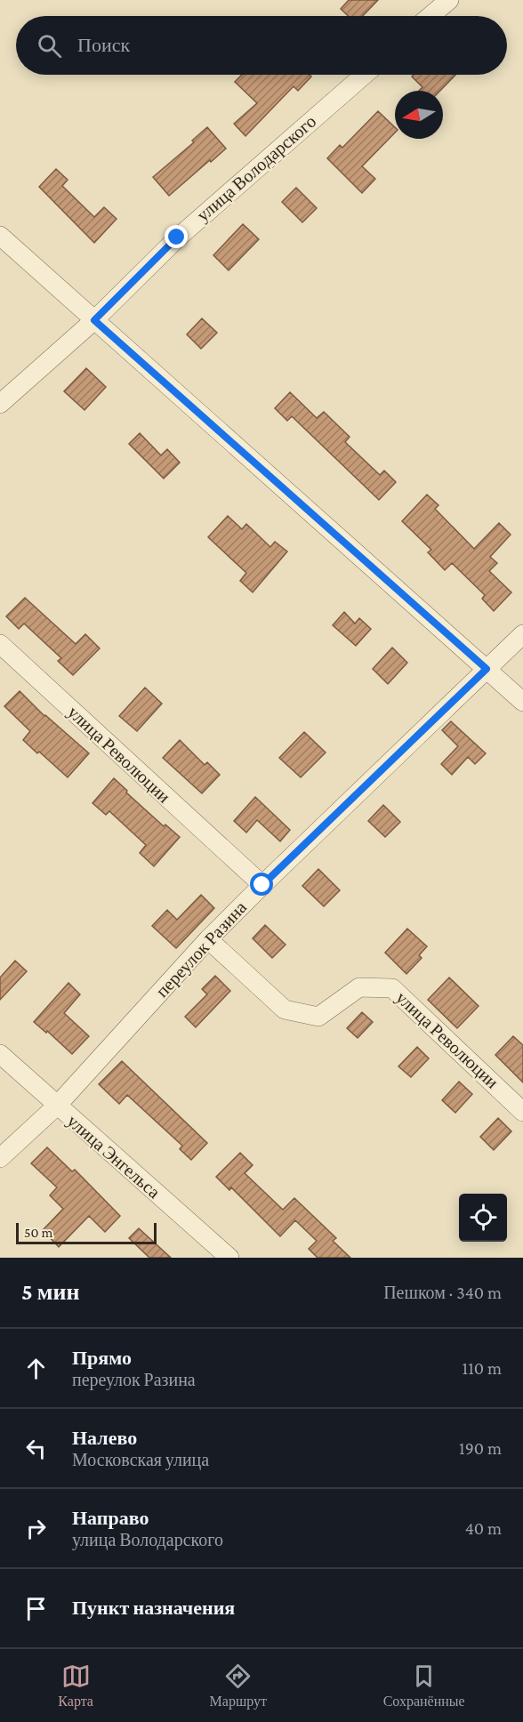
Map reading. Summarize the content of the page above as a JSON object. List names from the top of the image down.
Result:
{
  "streets": {
    "street": [
      "улица Володарского",
      "улица Революции",
      "переулок Разина",
      "улица Энгельса"
    ]
  },
  "crossings": [
    ["улица Революции", "переулок Разина"],
    ["переулок Разина", "улица Энгельса"]
  ],
  "scale_bar": "50 m",
  "north": "left",
  "page": {
    "search": "Поиск",
    "scale": "50 m",
    "heading": ["5 мин", "Пешком · 340 m"],
    "list": [
      ["Прямо", "переулок Разина", "110 m"],
      ["Налево", "Московская улица", "190 m"],
      ["Направо", "улица Володарского", "40 m"],
      "Пункт назначения"
    ],
    "nav": ["Карта", "Маршрут", "Сохранённые"]
  }
}
